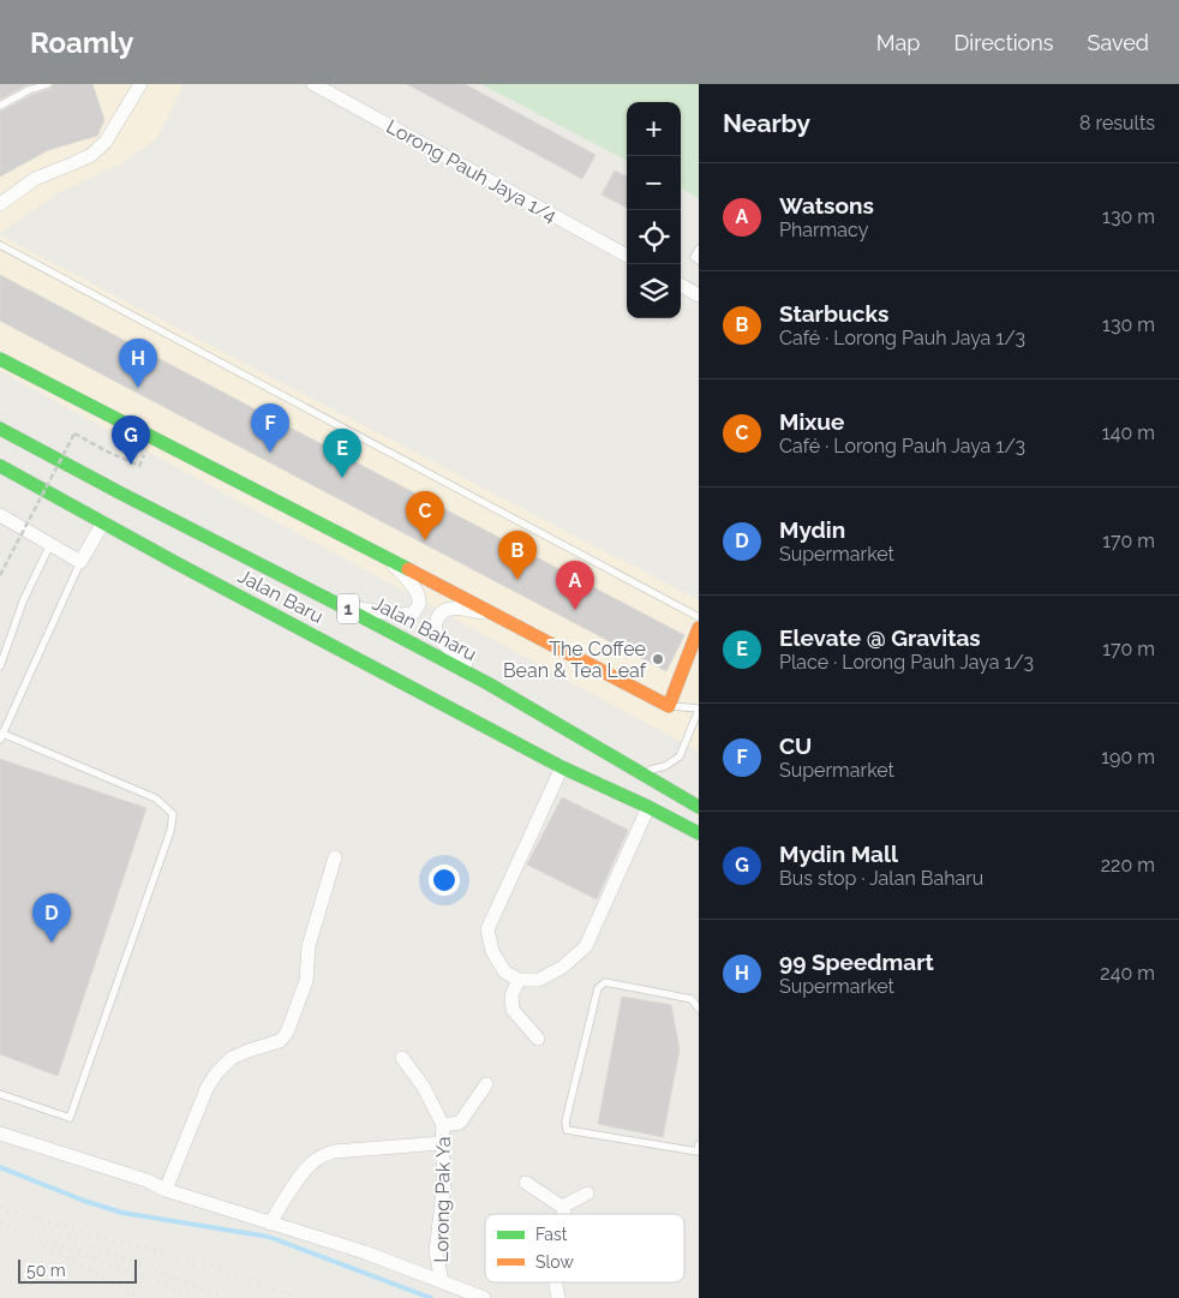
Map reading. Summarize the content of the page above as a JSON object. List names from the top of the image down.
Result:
{
  "streets": {
    "main road": ["Jalan Baru", "1", "Jalan Baharu"],
    "street": ["Lorong Pauh Jaya 1/4", "Lorong Pak Ya"]
  },
  "places": ["The Coffee Bean & Tea Leaf"],
  "legend": ["Fast", "Slow"],
  "scale_bar": "50 m",
  "page": {
    "header": "Roamly",
    "nav": ["Map", "Directions", "Saved"],
    "heading": ["Nearby", "8 results"],
    "map_buttons": ["+", "−"],
    "list": [
      {
        "mark": "A",
        "name": "Watsons",
        "note": "Pharmacy",
        "value": "130 m"
      },
      {
        "mark": "B",
        "name": "Starbucks",
        "note": "Café · Lorong Pauh Jaya 1/3",
        "value": "130 m"
      },
      {
        "mark": "C",
        "name": "Mixue",
        "note": "Café · Lorong Pauh Jaya 1/3",
        "value": "140 m"
      },
      {
        "mark": "D",
        "name": "Mydin",
        "note": "Supermarket",
        "value": "170 m"
      },
      {
        "mark": "E",
        "name": "Elevate @ Gravitas",
        "note": "Place · Lorong Pauh Jaya 1/3",
        "value": "170 m"
      },
      {
        "mark": "F",
        "name": "CU",
        "note": "Supermarket",
        "value": "190 m"
      },
      {
        "mark": "G",
        "name": "Mydin Mall",
        "note": "Bus stop · Jalan Baharu",
        "value": "220 m"
      },
      {
        "mark": "H",
        "name": "99 Speedmart",
        "note": "Supermarket",
        "value": "240 m"
      }
    ],
    "pins": [
      "H",
      "F",
      "G",
      "E",
      "C",
      "B",
      "A",
      "D"
    ],
    "scale": "50 m"
  }
}
